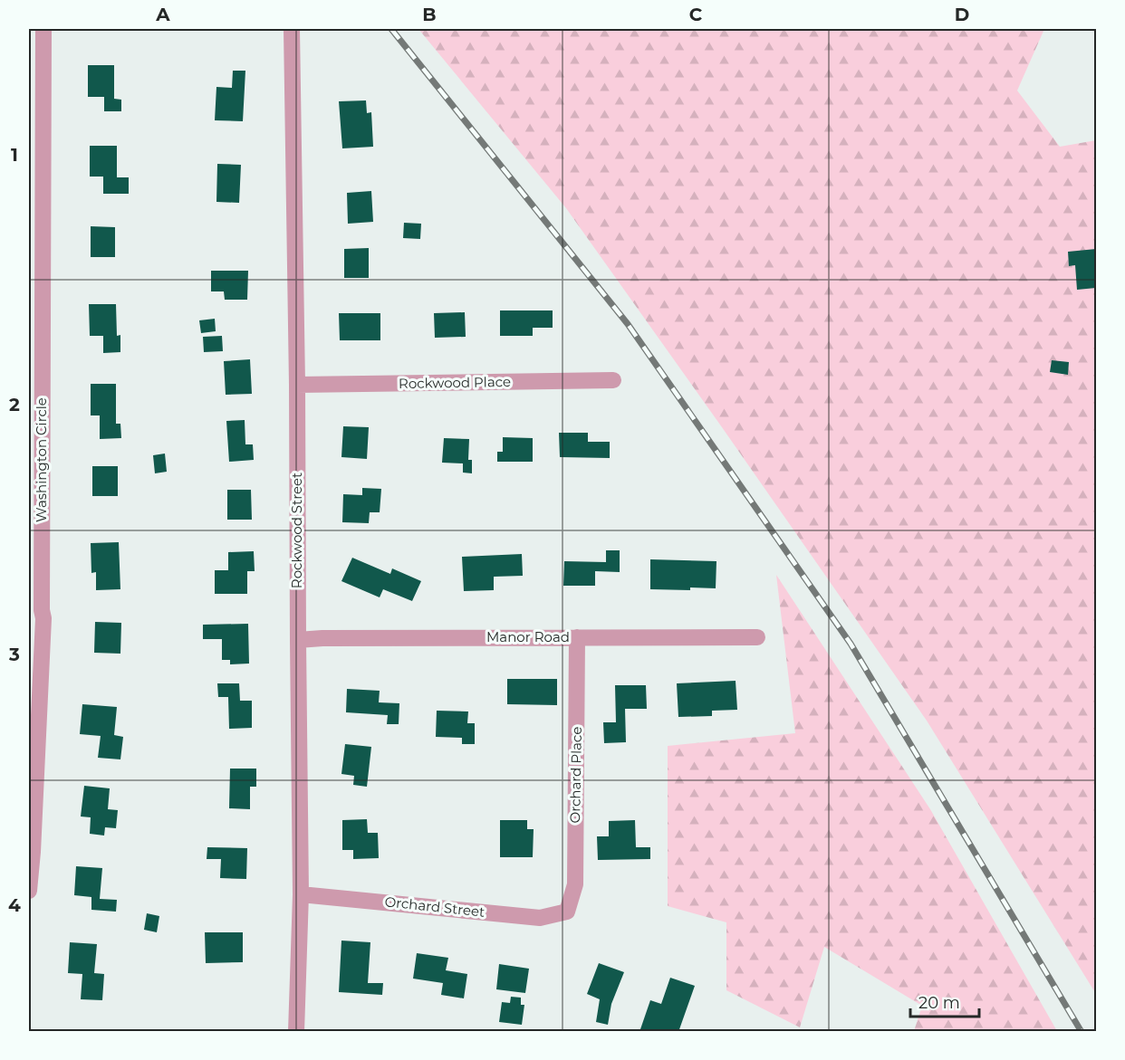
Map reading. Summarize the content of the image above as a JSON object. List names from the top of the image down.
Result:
{
  "streets": {
    "street": [
      "Rockwood Place",
      "Washington Circle",
      "Rockwood Street",
      "Manor Road",
      "Orchard Place",
      "Orchard Street"
    ]
  },
  "crossings": [
    ["Rockwood Place", "Rockwood Street"],
    ["Rockwood Street", "Manor Road"],
    ["Rockwood Street", "Orchard Street"],
    ["Manor Road", "Orchard Place"],
    ["Orchard Place", "Orchard Street"]
  ],
  "scale_bar": "20 m",
  "grid": {
    "columns": [
      "A",
      "B",
      "C",
      "D"
    ],
    "rows": [
      "1",
      "2",
      "3",
      "4"
    ]
  }
}
